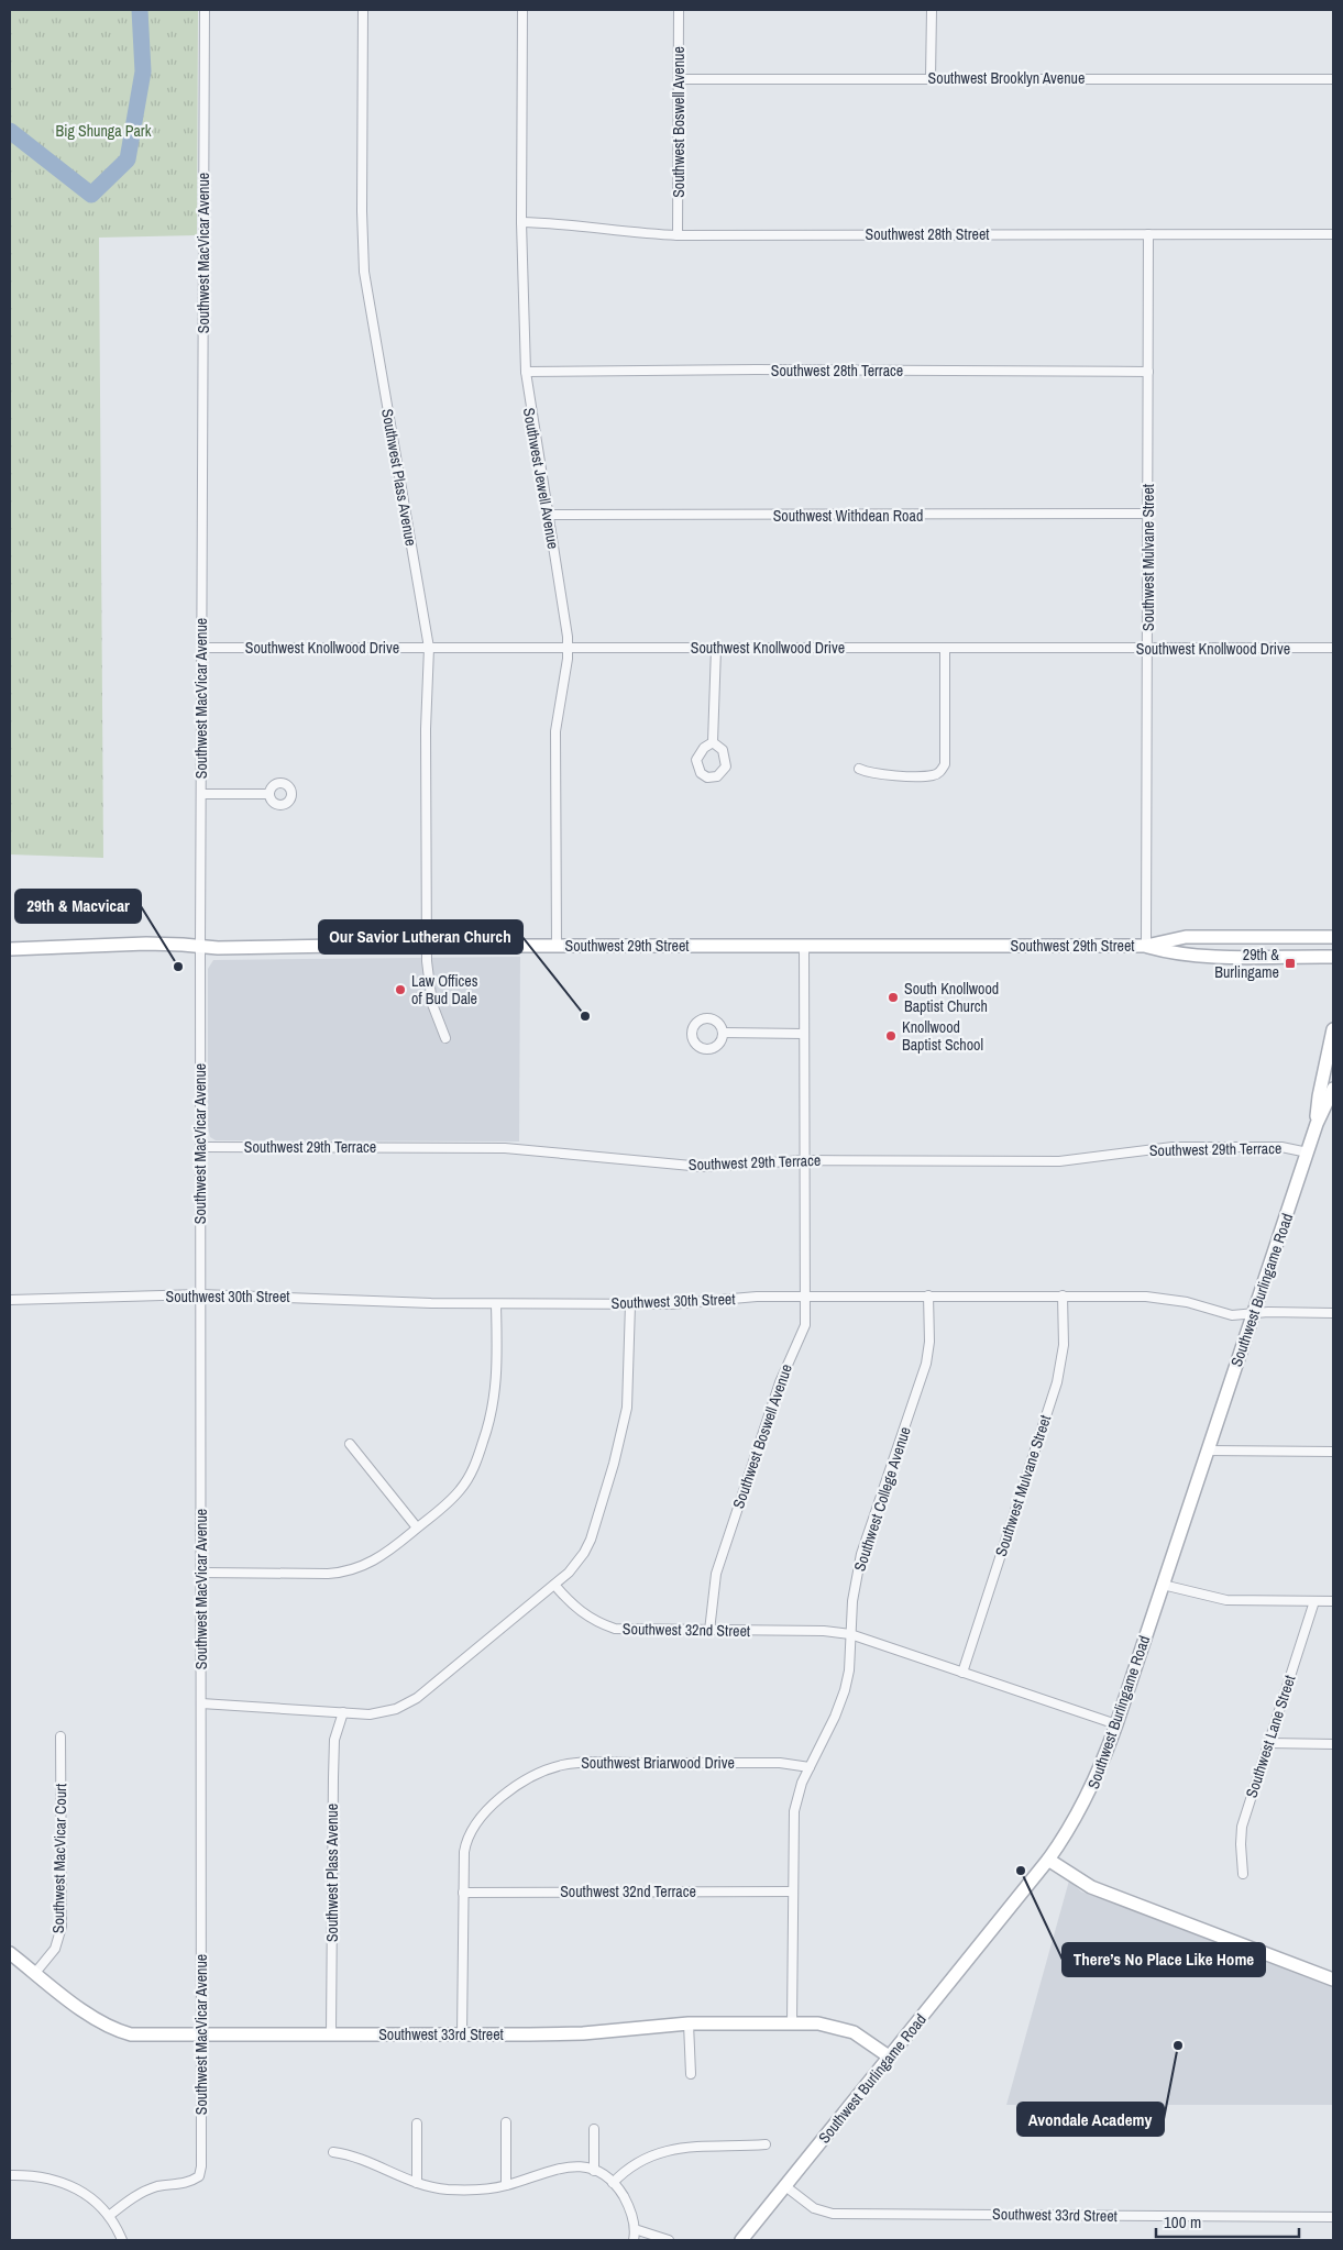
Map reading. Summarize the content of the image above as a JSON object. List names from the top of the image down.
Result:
{
  "streets": {
    "main road": ["Southwest 29th Street", "Southwest Burlingame Road", "Southwest 33rd Street"],
    "street": [
      "Southwest Brooklyn Avenue",
      "Southwest Boswell Avenue",
      "Southwest 28th Street",
      "Southwest MacVicar Avenue",
      "Southwest 28th Terrace",
      "Southwest Plass Avenue",
      "Southwest Jewell Avenue",
      "Southwest Withdean Road",
      "Southwest Mulvane Street",
      "Southwest Knollwood Drive",
      "Southwest 29th Terrace",
      "Southwest 30th Street",
      "Southwest College Avenue",
      "Southwest 32nd Street",
      "Southwest Lane Street",
      "Southwest Briarwood Drive",
      "Southwest MacVicar Court",
      "Southwest 32nd Terrace"
    ]
  },
  "crossings": [
    ["Southwest Brooklyn Avenue", "Southwest Boswell Avenue"],
    ["Southwest Boswell Avenue", "Southwest 28th Street"],
    ["Southwest Boswell Avenue", "Southwest 29th Street"],
    ["Southwest Boswell Avenue", "Southwest 29th Terrace"],
    ["Southwest Boswell Avenue", "Southwest 30th Street"],
    ["Southwest Boswell Avenue", "Southwest 32nd Street"],
    ["Southwest 28th Street", "Southwest Jewell Avenue"],
    ["Southwest 28th Street", "Southwest Mulvane Street"],
    ["Southwest MacVicar Avenue", "Southwest Knollwood Drive"],
    ["Southwest MacVicar Avenue", "Southwest 29th Street"],
    ["Southwest MacVicar Avenue", "Southwest 29th Terrace"],
    ["Southwest MacVicar Avenue", "Southwest 30th Street"],
    ["Southwest MacVicar Avenue", "Southwest 33rd Street"],
    ["Southwest 28th Terrace", "Southwest Jewell Avenue"],
    ["Southwest 28th Terrace", "Southwest Mulvane Street"],
    ["Southwest Plass Avenue", "Southwest Knollwood Drive"],
    ["Southwest Plass Avenue", "Southwest 29th Street"],
    ["Southwest Plass Avenue", "Southwest 33rd Street"],
    ["Southwest Jewell Avenue", "Southwest Withdean Road"],
    ["Southwest Jewell Avenue", "Southwest Knollwood Drive"],
    ["Southwest Jewell Avenue", "Southwest 29th Street"],
    ["Southwest Withdean Road", "Southwest Mulvane Street"],
    ["Southwest Mulvane Street", "Southwest Knollwood Drive"],
    ["Southwest Mulvane Street", "Southwest 29th Street"],
    ["Southwest Mulvane Street", "Southwest 30th Street"],
    ["Southwest Mulvane Street", "Southwest 32nd Street"],
    ["Southwest 29th Terrace", "Southwest Burlingame Road"],
    ["Southwest Burlingame Road", "Southwest 30th Street"],
    ["Southwest Burlingame Road", "Southwest 32nd Street"],
    ["Southwest Burlingame Road", "Southwest 33rd Street"],
    ["Southwest 30th Street", "Southwest College Avenue"],
    ["Southwest College Avenue", "Southwest 32nd Street"],
    ["Southwest College Avenue", "Southwest Briarwood Drive"],
    ["Southwest College Avenue", "Southwest 32nd Terrace"],
    ["Southwest College Avenue", "Southwest 33rd Street"],
    ["Southwest Briarwood Drive", "Southwest 32nd Terrace"],
    ["Southwest Briarwood Drive", "Southwest 33rd Street"],
    ["Southwest MacVicar Court", "Southwest 33rd Street"]
  ],
  "parks": ["Big Shunga Park"],
  "places": {
    "transit": ["29th & Burlingame"],
    "other": [
      "29th & Macvicar",
      "Law Offices of Bud Dale",
      "South Knollwood Baptist Church",
      "Our Savior Lutheran Church",
      "Knollwood Baptist School",
      "There’s No Place Like Home",
      "Avondale Academy"
    ]
  },
  "scale_bar": "100 m"
}
